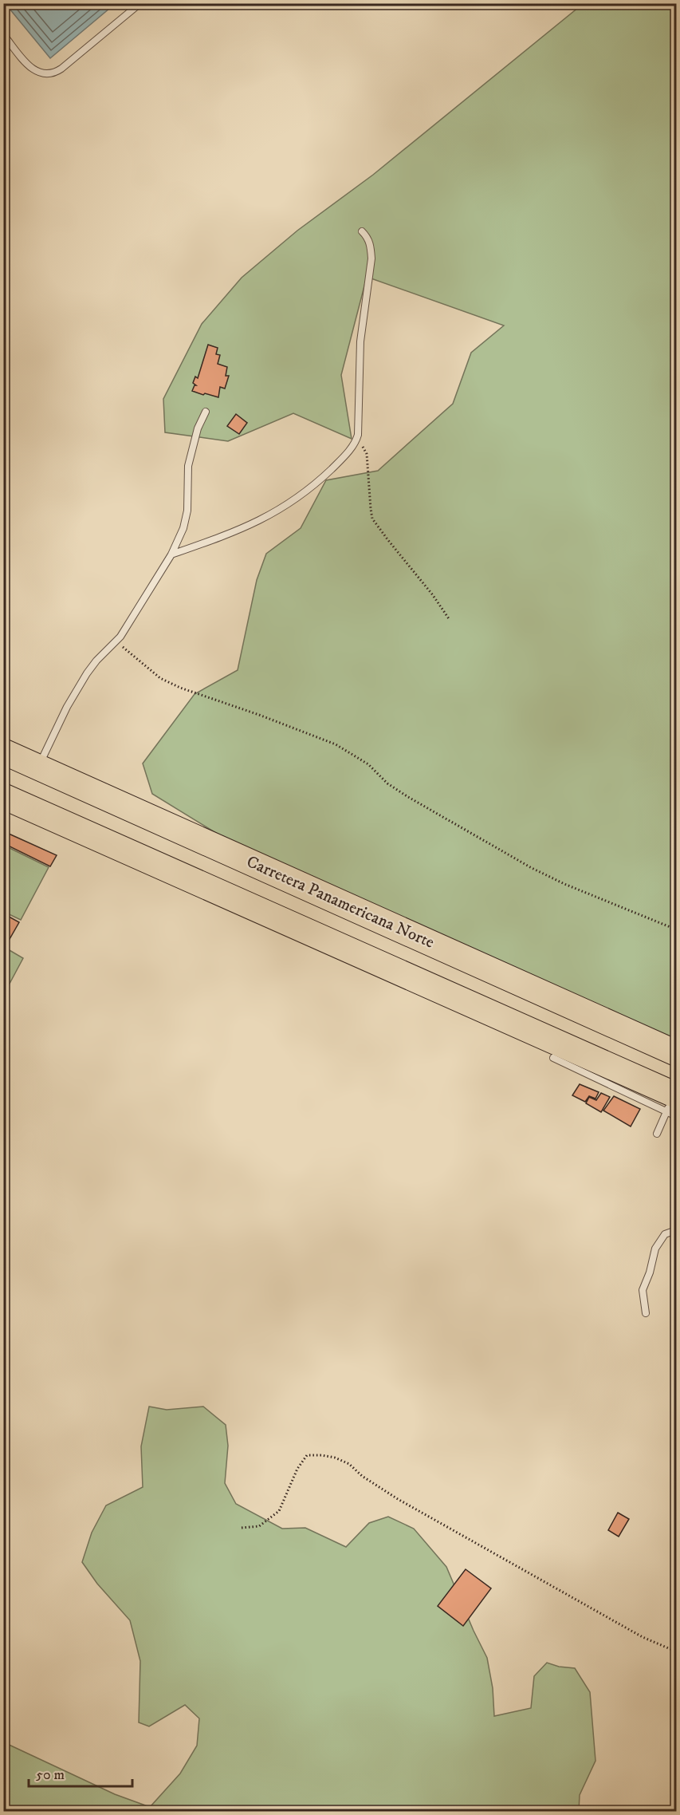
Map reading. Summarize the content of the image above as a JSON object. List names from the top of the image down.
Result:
{
  "streets": {
    "highway": ["Carretera Panamericana Norte"]
  },
  "scale_bar": "50 m"
}
